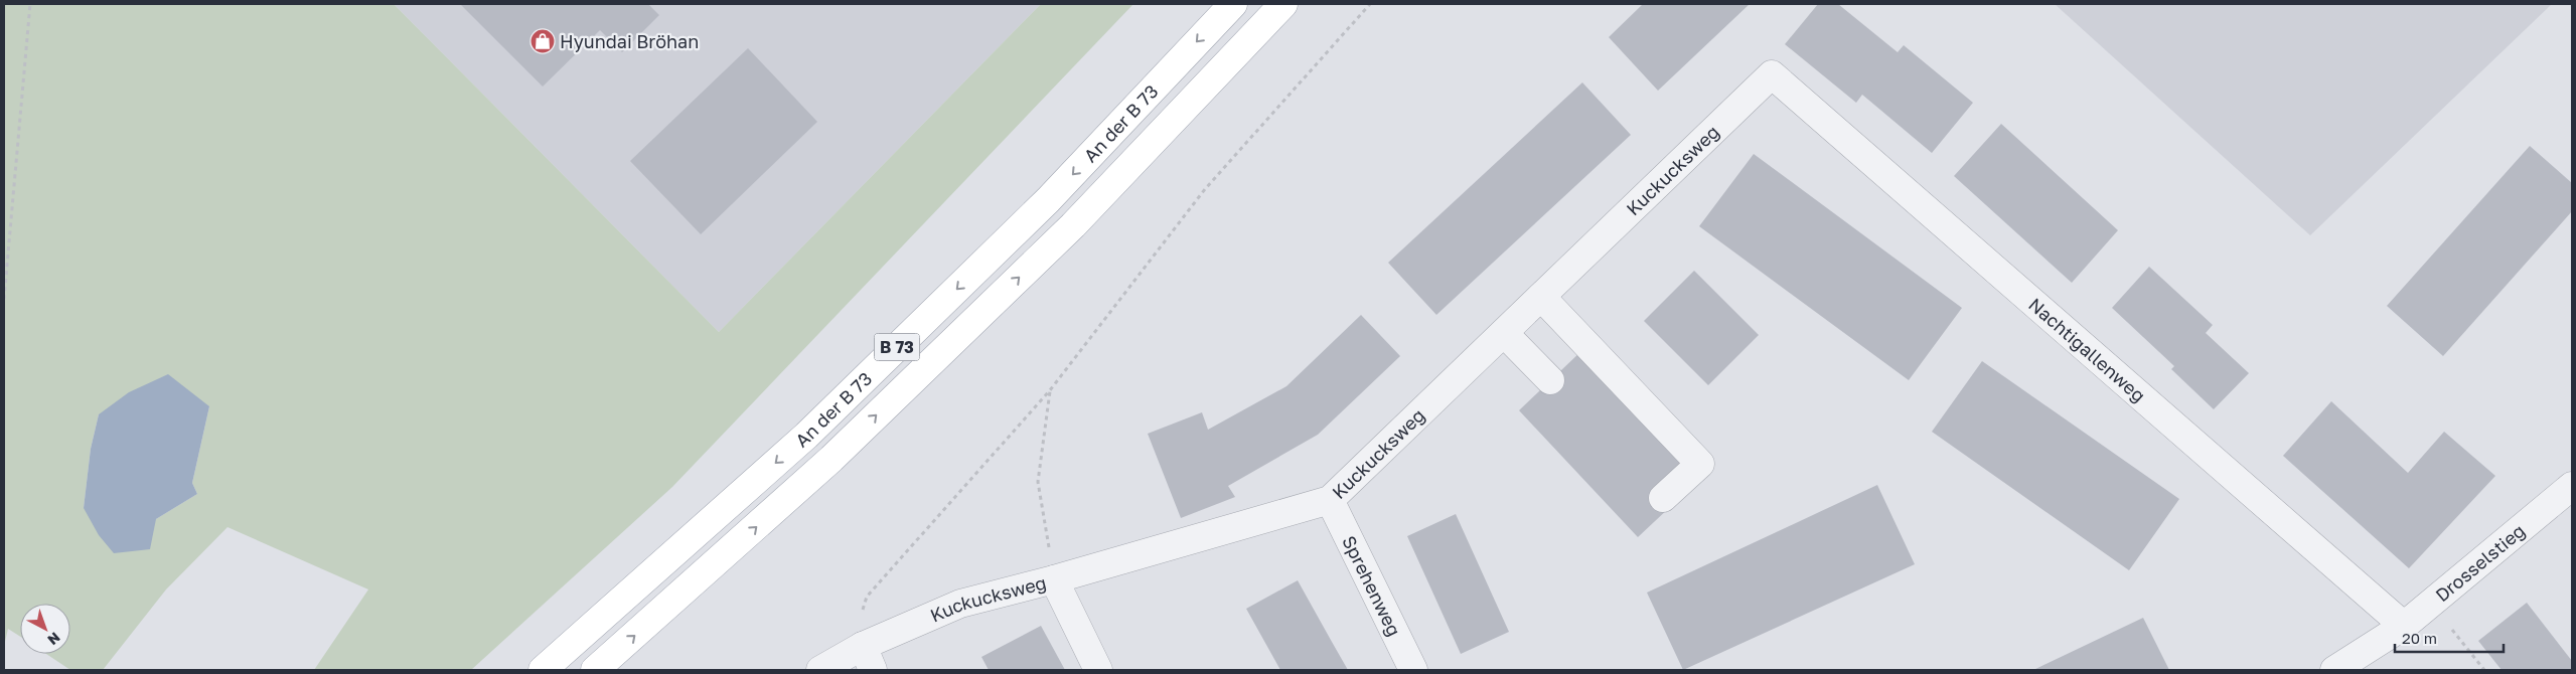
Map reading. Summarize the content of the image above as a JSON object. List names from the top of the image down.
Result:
{
  "streets": {
    "main road": ["An der B 73", "B 73"],
    "street": [
      "Kuckucksweg",
      "Nachtigallenweg",
      "Drosselstieg",
      "Sprehenweg"
    ]
  },
  "crossings": [
    ["Kuckucksweg", "Nachtigallenweg"],
    ["Kuckucksweg", "Sprehenweg"],
    ["Nachtigallenweg", "Drosselstieg"]
  ],
  "places": {
    "shop": ["Hyundai Bröhan"]
  },
  "scale_bar": "20 m",
  "north": "bottom right"
}
